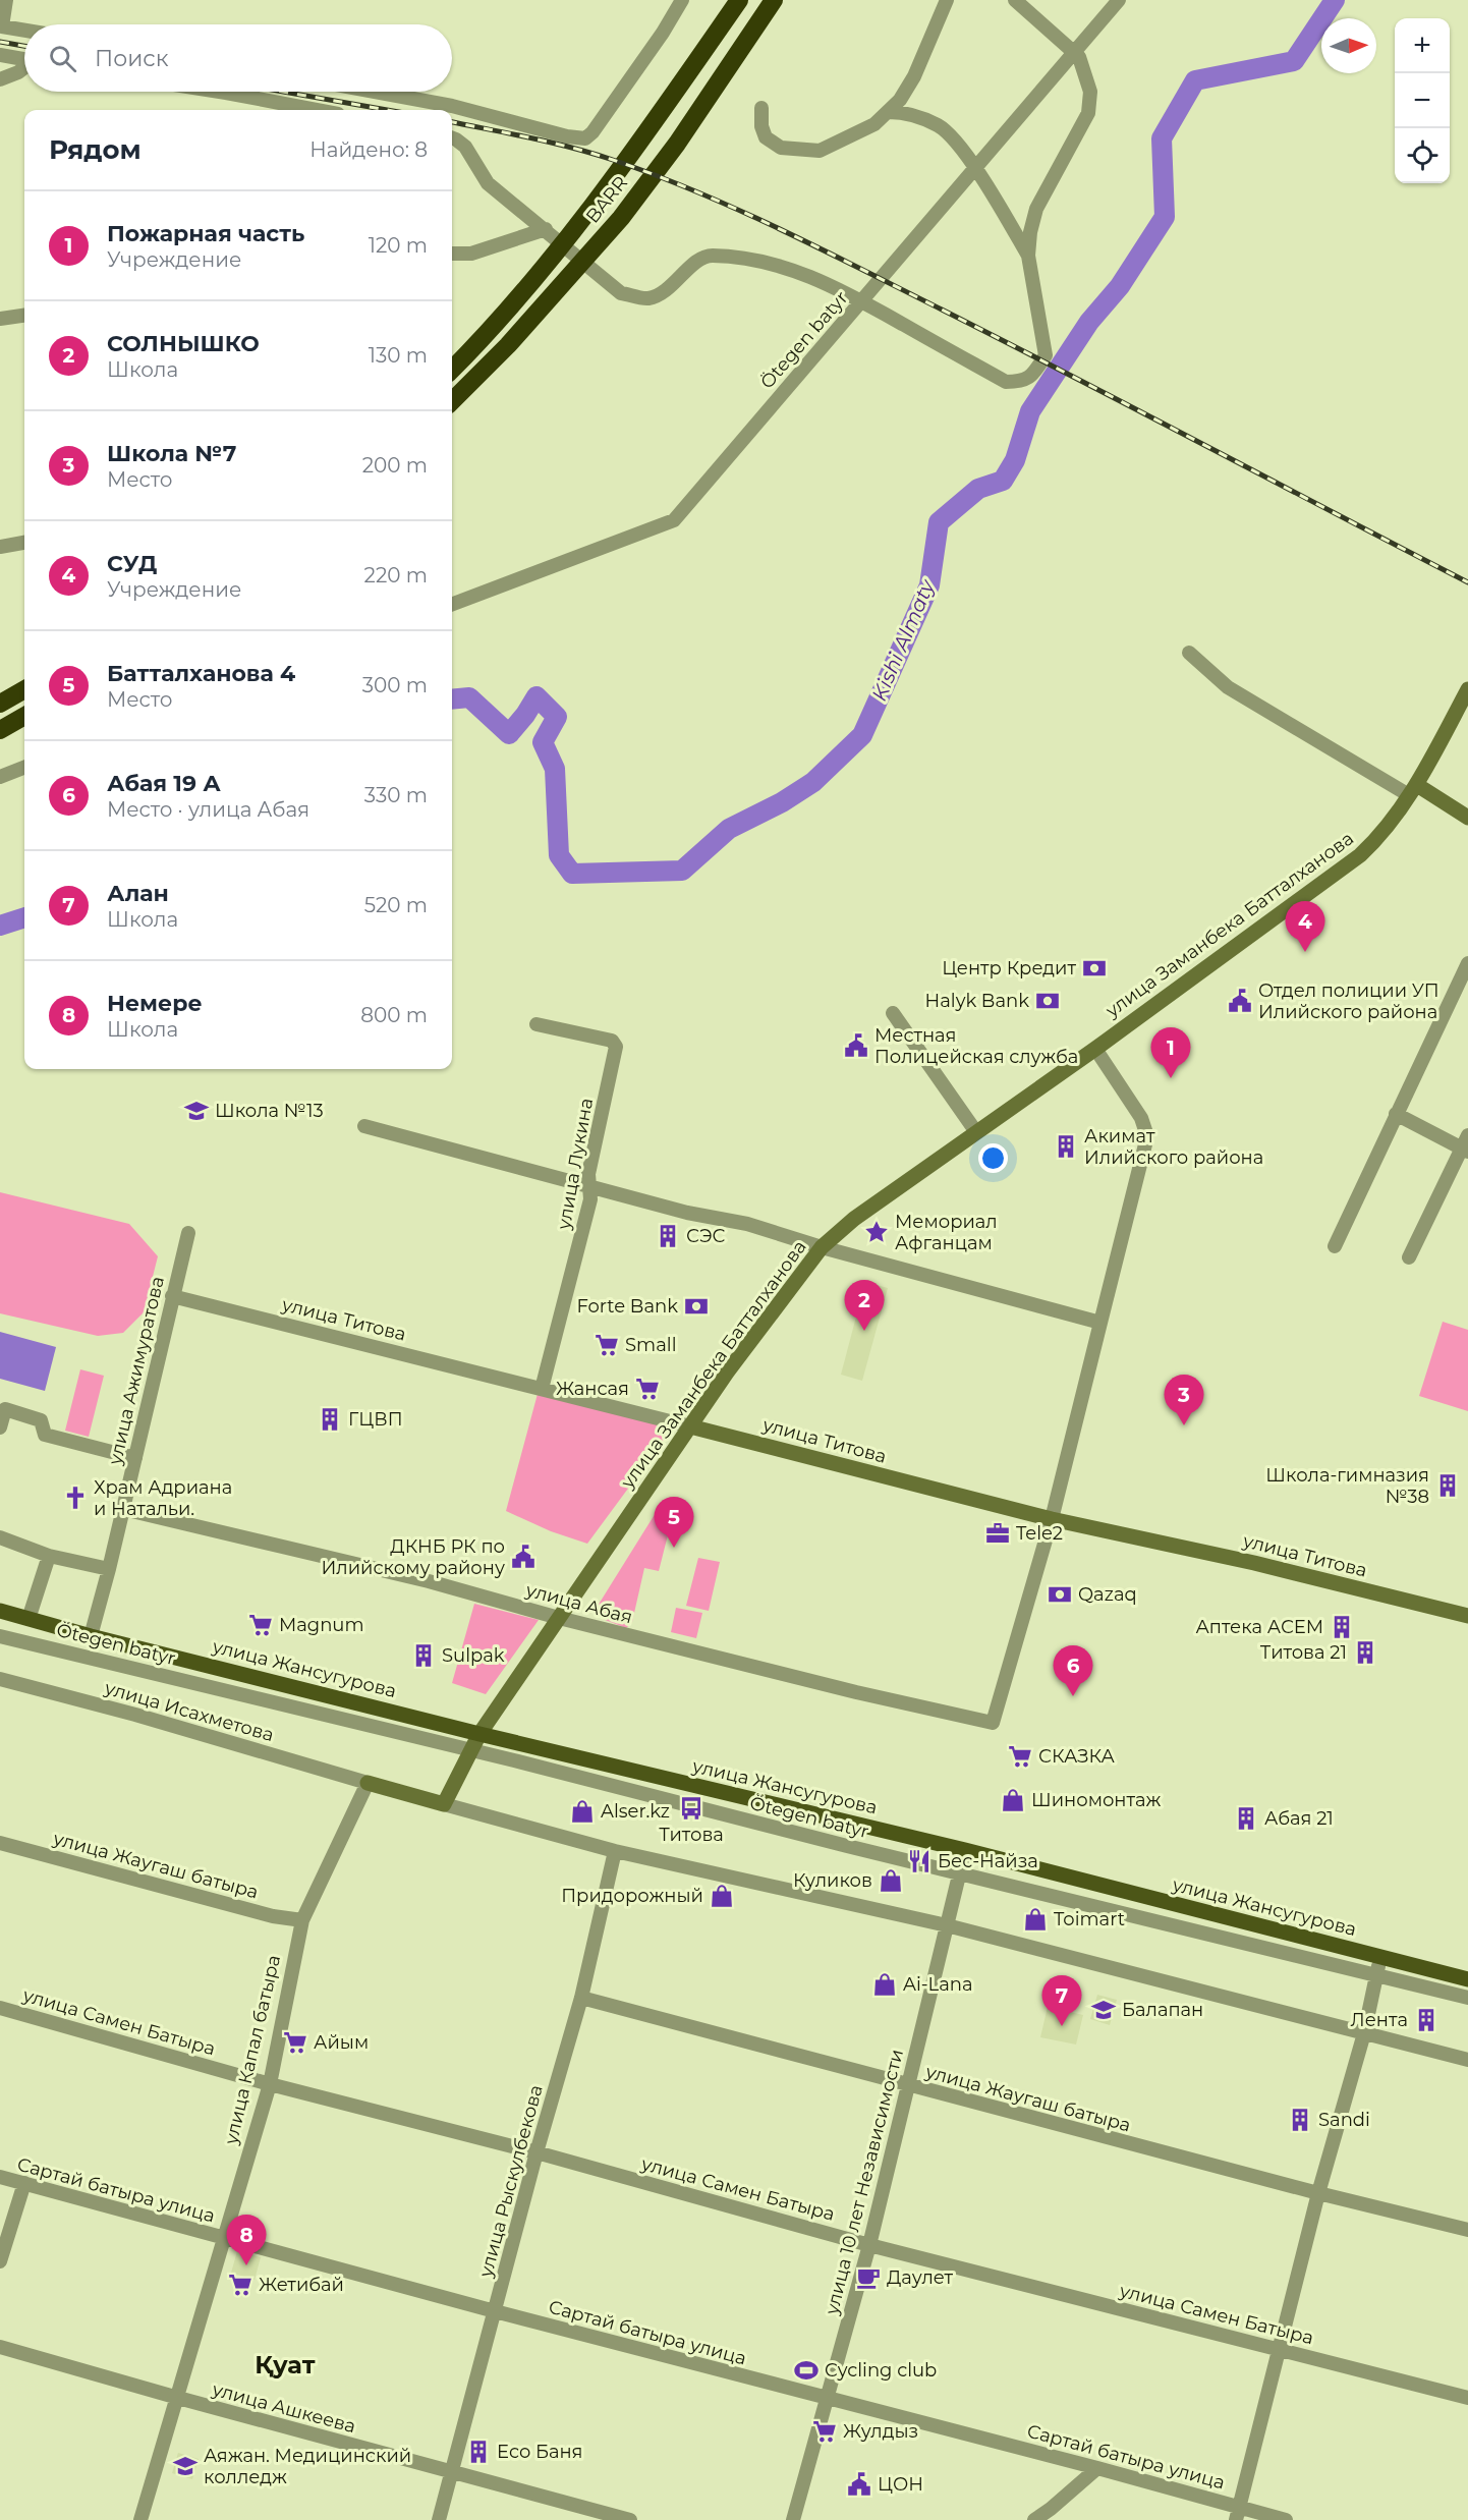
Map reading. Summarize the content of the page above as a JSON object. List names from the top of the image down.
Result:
{
  "streets": {
    "highway": ["BARR"],
    "main road": ["улица Заманбека Батталханова", "улица Титова", "улица Жансугурова"],
    "street": [
      "Ötegen batyr",
      "улица Лукина",
      "улица Ажимуратова",
      "улица Абая",
      "улица Исахметова",
      "улица Жаугаш батыра",
      "улица Самен Батыра",
      "улица Капал батыра",
      "улица Рыскулбекова",
      "улица 10 лет Независимости",
      "Сартай батыра улица",
      "улица Ашкеева"
    ]
  },
  "crossings": [
    ["улица Заманбека Батталханова", "улица Титова"],
    ["улица Заманбека Батталханова", "улица Абая"],
    ["улица Заманбека Батталханова", "улица Жансугурова"],
    ["улица Лукина", "улица Титова"],
    ["улица Титова", "улица Ажимуратова"],
    ["улица Титова", "улица Абая"],
    ["улица Ажимуратова", "улица Абая"],
    ["улица Ажимуратова", "улица Жансугурова"],
    ["улица Жансугурова", "улица 10 лет Независимости"],
    ["улица Исахметова", "улица Капал батыра"],
    ["улица Жаугаш батыра", "улица Капал батыра"],
    ["улица Жаугаш батыра", "улица Рыскулбекова"],
    ["улица Жаугаш батыра", "улица 10 лет Независимости"],
    ["улица Самен Батыра", "улица Капал батыра"],
    ["улица Самен Батыра", "улица Рыскулбекова"],
    ["улица Самен Батыра", "улица 10 лет Независимости"],
    ["улица Капал батыра", "Сартай батыра улица"],
    ["улица Капал батыра", "улица Ашкеева"],
    ["улица Рыскулбекова", "Сартай батыра улица"],
    ["улица Рыскулбекова", "улица Ашкеева"],
    ["улица 10 лет Независимости", "Сартай батыра улица"]
  ],
  "districts": ["Қуат"],
  "water": ["Kіshі Almaty"],
  "places": {
    "bank": [
      "Центр Кредит",
      "Halyk Bank",
      "Forte Bank",
      "Qazaq"
    ],
    "public building": [
      "Отдел полиции УП Илийского района",
      "Местная Полицейская служба",
      "ДКНБ РК по Илийскому району",
      "ЦОН"
    ],
    "school or university": ["Школа №13", "Балапан", "Аяжан. Медицинский колледж"],
    "building": [
      "Акимат Илийского района",
      "СЭС",
      "ГЦВП",
      "Школа-гимназия №38",
      "Аптека АСЕМ",
      "Титова 21",
      "Sulpak",
      "Абая 21",
      "Лента",
      "Sandi",
      "Eco Баня"
    ],
    "place": ["Мемориал Афганцам"],
    "supermarket": [
      "Small",
      "Жансая",
      "Magnum",
      "СКАЗКА",
      "Айым",
      "Жетибай",
      "Жулдыз"
    ],
    "church": ["Храм Адриана и Натальи."],
    "office": ["Tele2"],
    "shop": [
      "Шиномонтаж",
      "Alser.kz",
      "Куликов",
      "Придорожный",
      "Toimart",
      "Ai-Lana"
    ],
    "bus stop": ["Титова"],
    "restaurant": ["Бес-Найза"],
    "cafe": ["Даулет"],
    "sports": ["Cycling club"]
  },
  "north": "right",
  "page": {
    "map_buttons": ["+", "−"],
    "search": "Поиск",
    "heading": ["Рядом", "Найдено: 8"],
    "list": [
      {
        "mark": "1",
        "name": "Пожарная часть",
        "note": "Учреждение",
        "value": "120 m"
      },
      {
        "mark": "2",
        "name": "СОЛНЫШКО",
        "note": "Школа",
        "value": "130 m"
      },
      {
        "mark": "3",
        "name": "Школа №7",
        "note": "Место",
        "value": "200 m"
      },
      {
        "mark": "4",
        "name": "СУД",
        "note": "Учреждение",
        "value": "220 m"
      },
      {
        "mark": "5",
        "name": "Батталханова 4",
        "note": "Место",
        "value": "300 m"
      },
      {
        "mark": "6",
        "name": "Абая 19 А",
        "note": "Место · улица Абая",
        "value": "330 m"
      },
      {
        "mark": "7",
        "name": "Алан",
        "note": "Школа",
        "value": "520 m"
      },
      {
        "mark": "8",
        "name": "Немере",
        "note": "Школа",
        "value": "800 m"
      }
    ],
    "pins": [
      "4",
      "1",
      "2",
      "3",
      "5",
      "6",
      "7",
      "8"
    ]
  }
}
